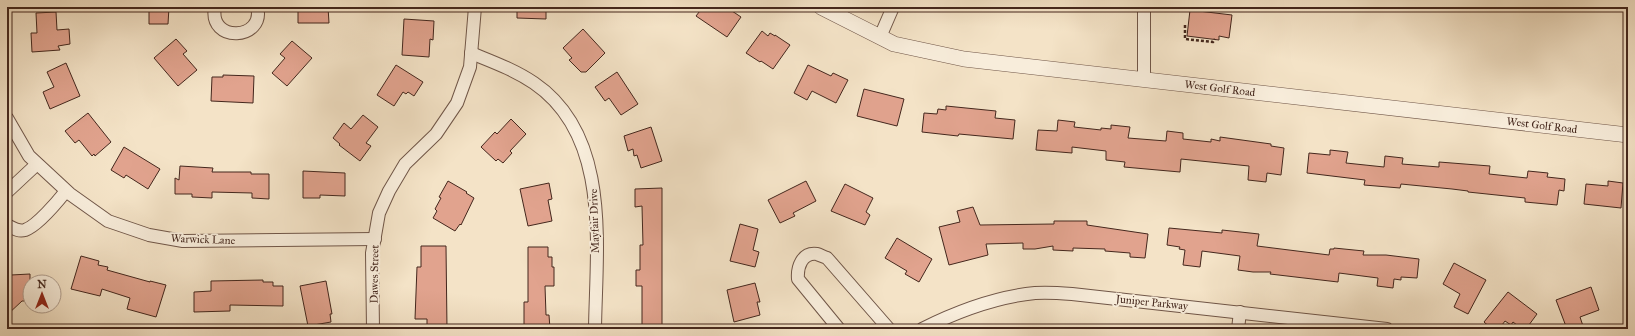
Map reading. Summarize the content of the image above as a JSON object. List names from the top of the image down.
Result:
{
  "streets": {
    "street": [
      "West Golf Road",
      "Mayfair Drive",
      "Warwick Lane",
      "Dawes Street",
      "Juniper Parkway"
    ]
  },
  "crossings": [
    ["Mayfair Drive", "Dawes Street"],
    ["Warwick Lane", "Dawes Street"]
  ],
  "north": "top"
}
